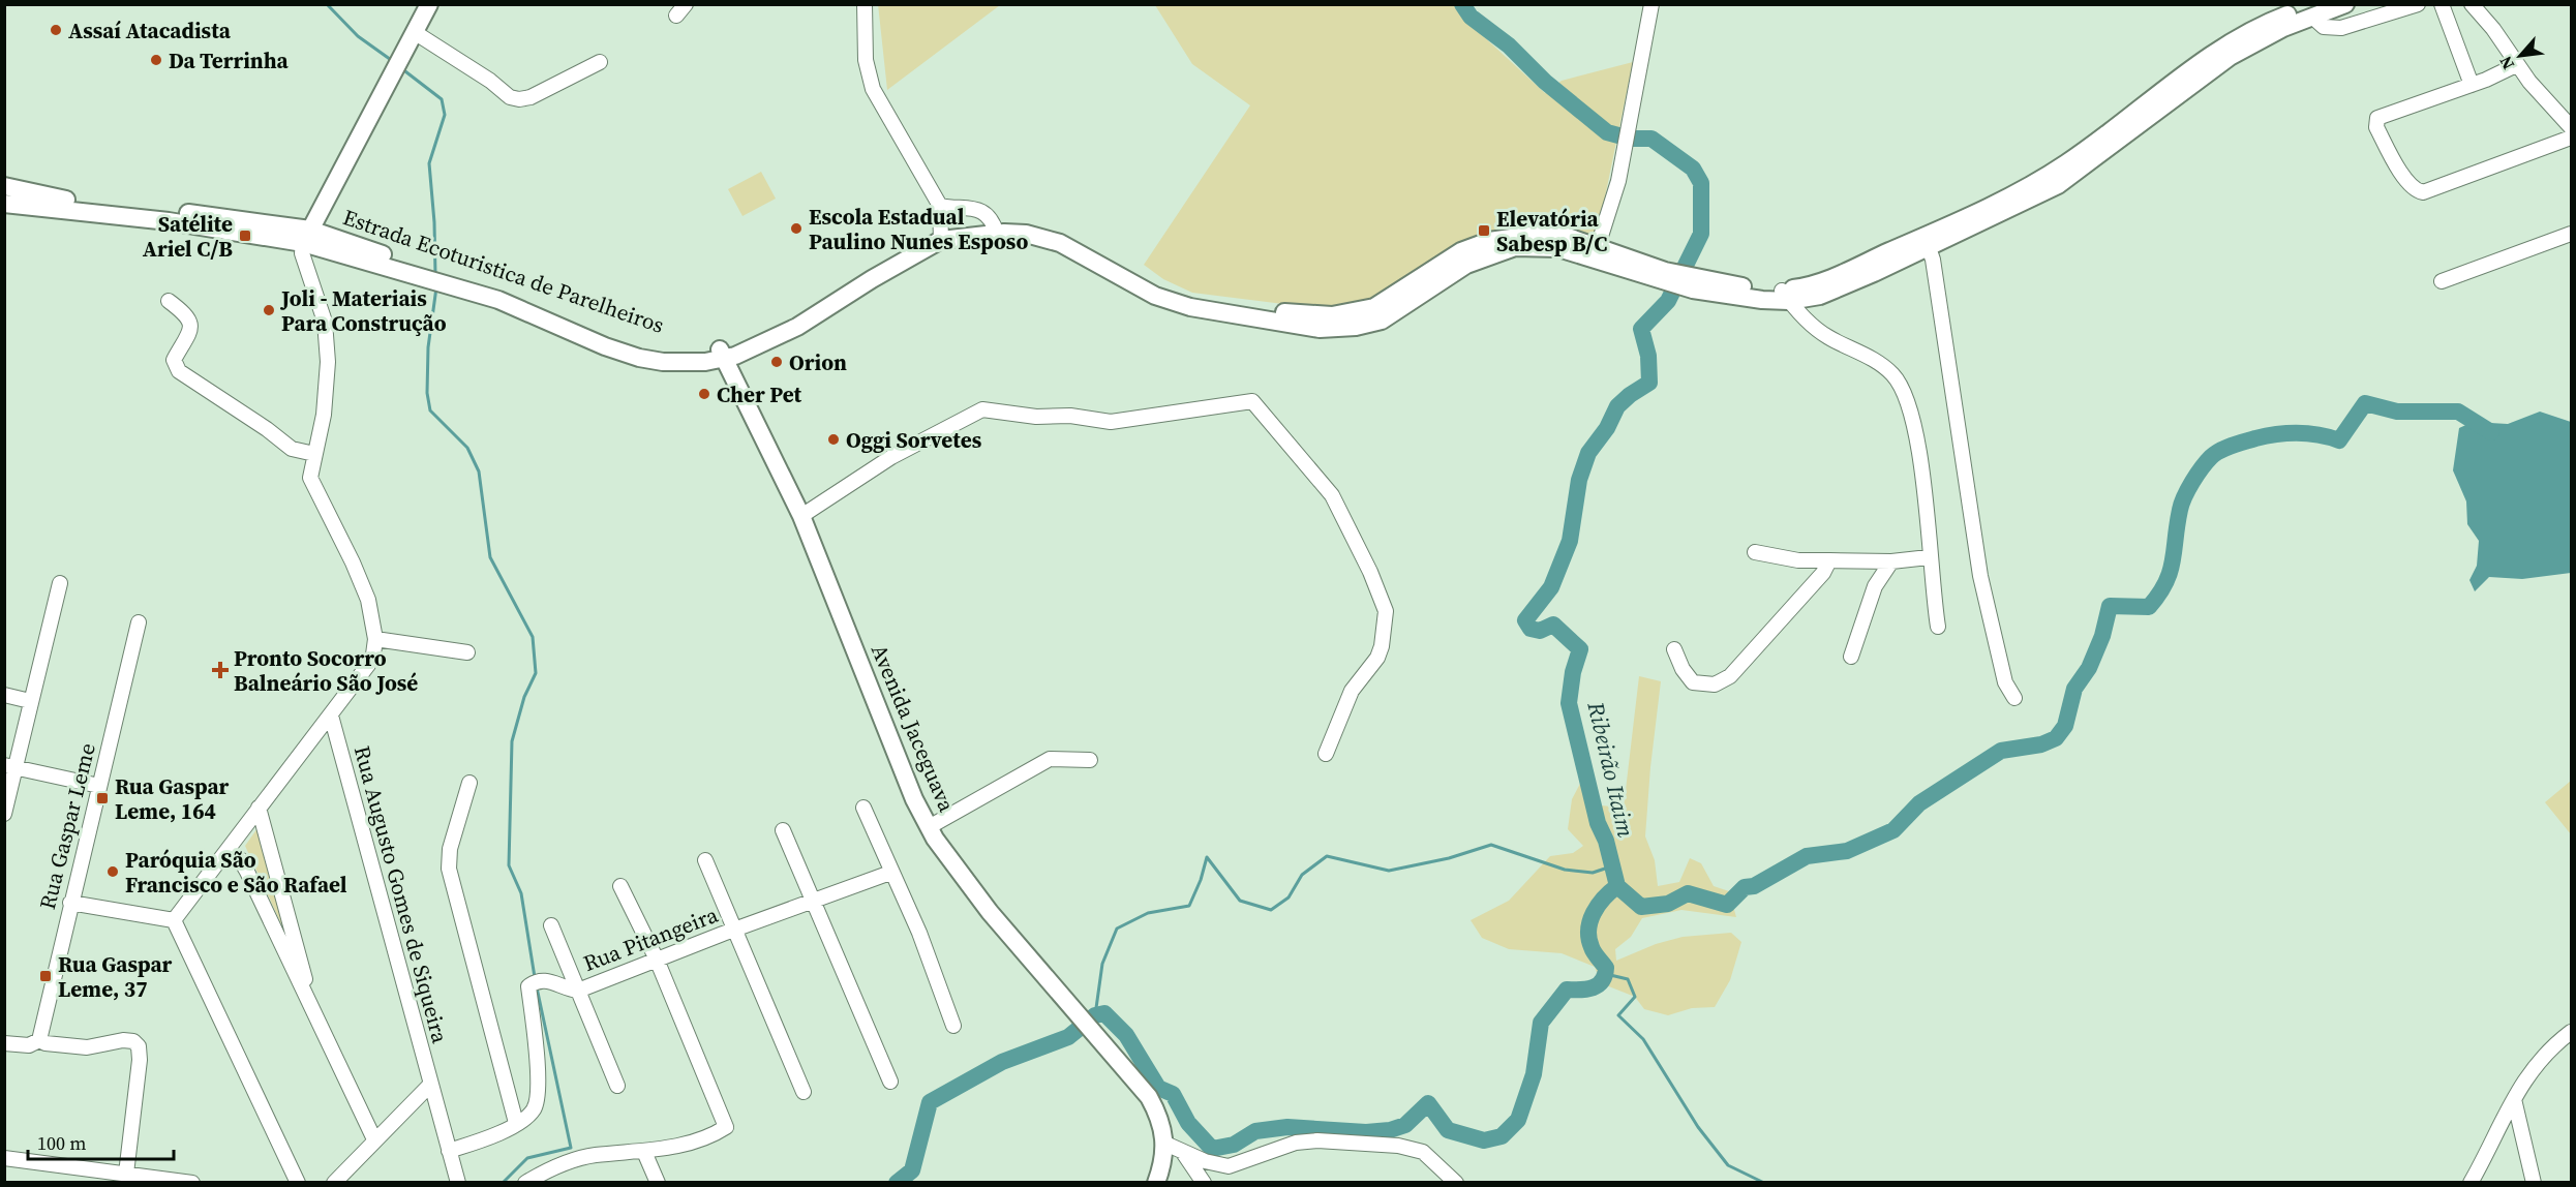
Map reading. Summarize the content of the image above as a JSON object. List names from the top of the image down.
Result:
{
  "streets": {
    "main road": ["Estrada Ecoturistica de Parelheiros", "Avenida Jaceguava"],
    "street": ["Rua Gaspar Leme", "Rua Augusto Gomes de Siqueira", "Rua Pitangeira"]
  },
  "crossings": [
    ["Estrada Ecoturistica de Parelheiros", "Avenida Jaceguava"],
    ["Rua Augusto Gomes de Siqueira", "Rua Pitangeira"]
  ],
  "water": ["Ribeirão Itaim"],
  "places": {
    "other": [
      "Assaí Atacadista",
      "Da Terrinha",
      "Escola Estadual Paulino Nunes Esposo",
      "Joli - Materiais Para Construção",
      "Orion",
      "Cher Pet",
      "Oggi Sorvetes",
      "Paróquia São Francisco e São Rafael"
    ],
    "transit": [
      "Elevatória Sabesp B/C",
      "Satélite Ariel C/B",
      "Rua Gaspar Leme, 164",
      "Rua Gaspar Leme, 37"
    ],
    "health": ["Pronto Socorro Balneário São José"]
  },
  "scale_bar": "100 m",
  "north": "bottom left"
}
